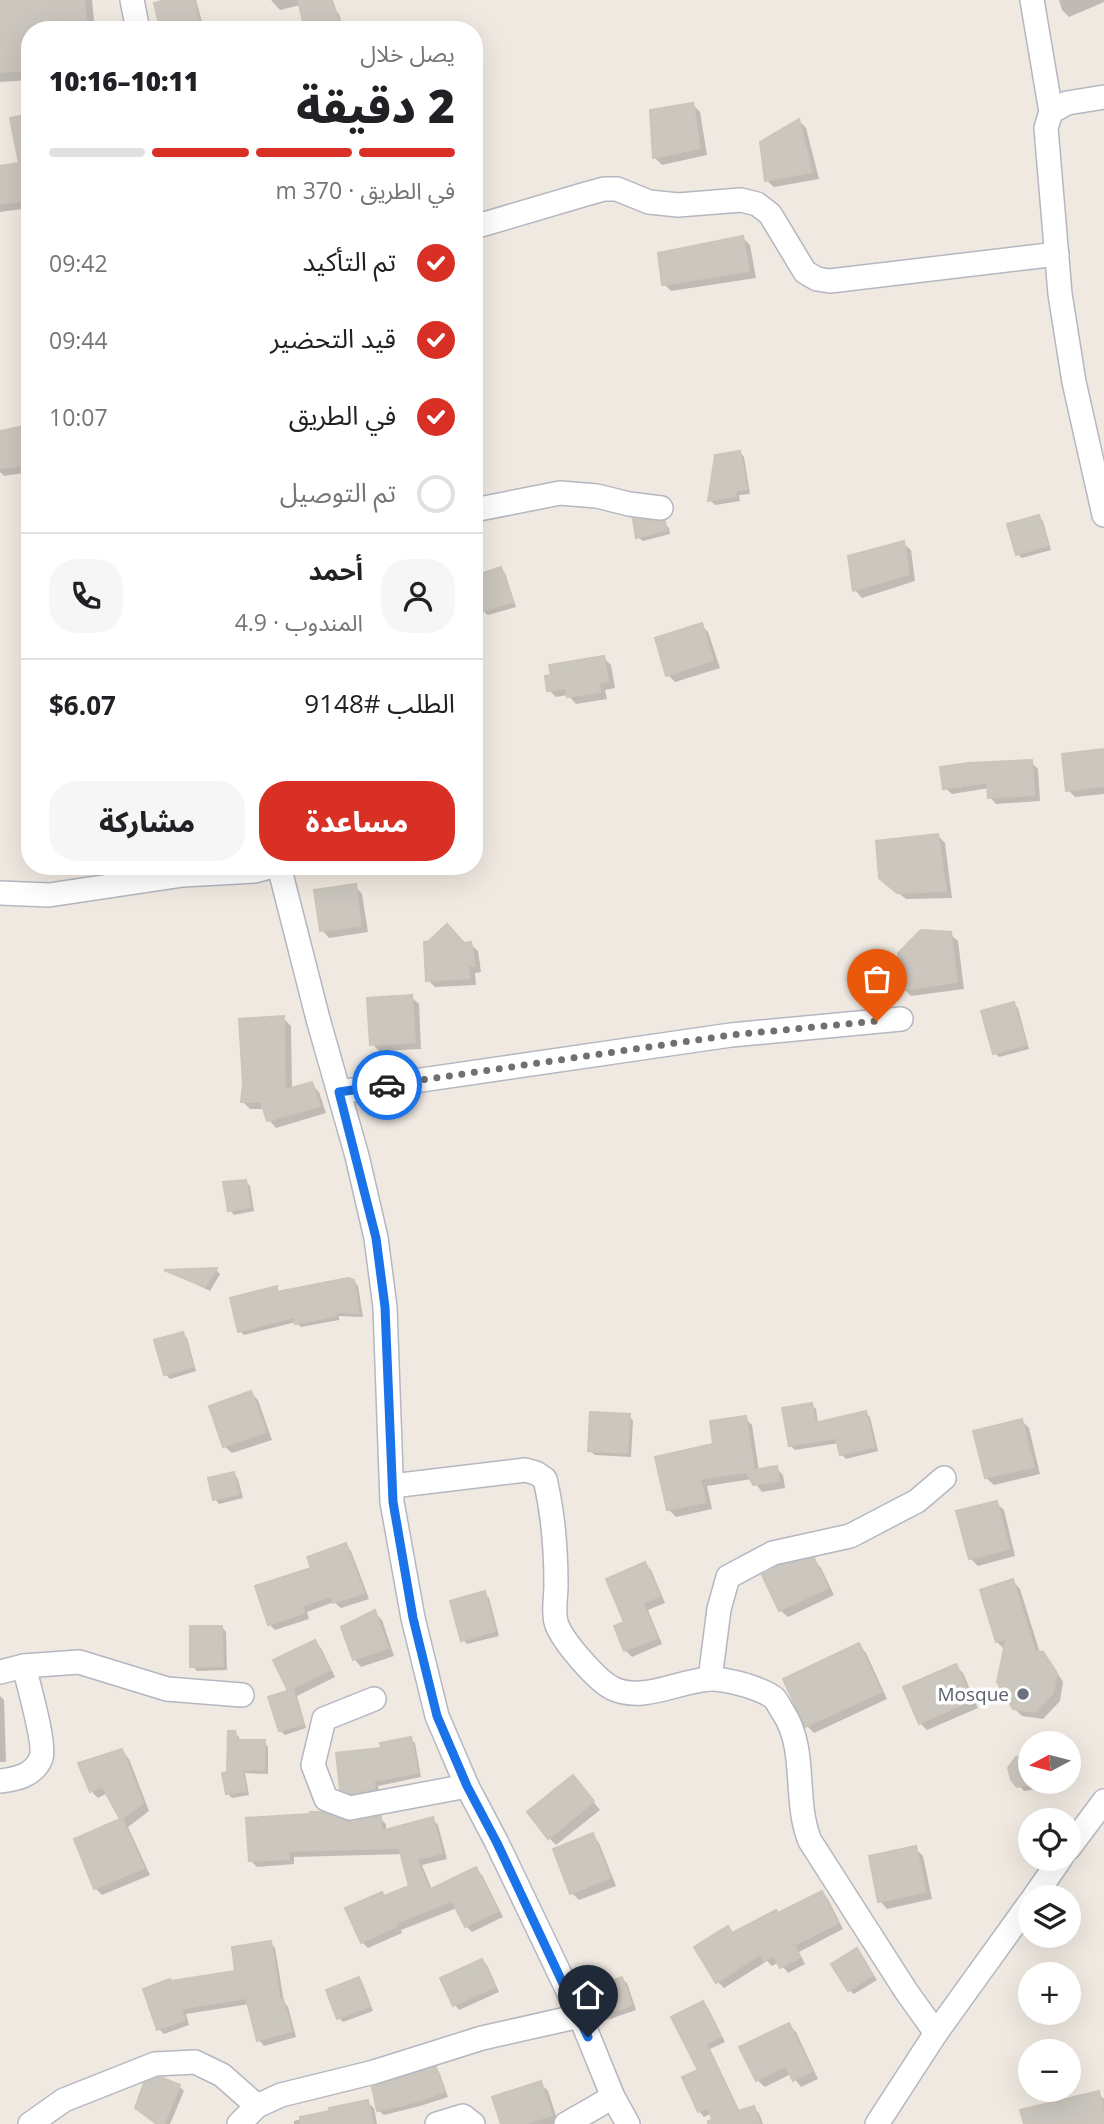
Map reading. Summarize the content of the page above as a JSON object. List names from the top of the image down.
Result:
{
  "places": ["Mosque"],
  "north": "left",
  "page": {
    "heading": ["2 دقيقة", "يصل خلال", "10:11–10:16"],
    "panel": [
      "أحمد",
      "المندوب · 4.9",
      "الطلب #9148",
      "$6.07"
    ],
    "bar": "في الطريق · 370 m",
    "list": [
      ["تم التأكيد", "09:42"],
      ["قيد التحضير", "09:44"],
      ["في الطريق", "10:07"],
      "تم التوصيل"
    ],
    "buttons": ["مساعدة", "مشاركة"],
    "map_buttons": ["+", "−"]
  }
}
